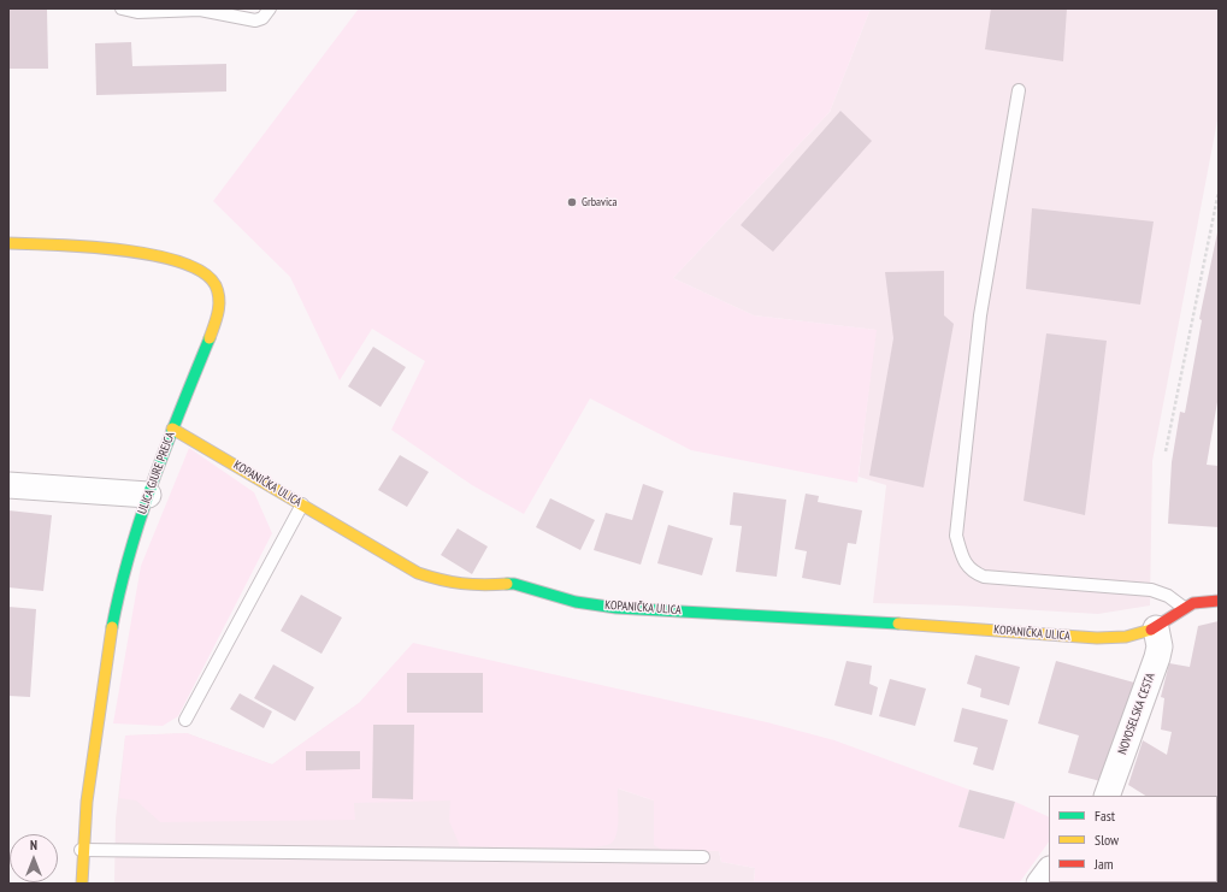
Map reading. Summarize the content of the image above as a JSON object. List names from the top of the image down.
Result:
{
  "streets": {
    "street": ["ULICA GJURE PREJCA", "KOPANIČKA ULICA", "NOVOSELSKA CESTA"]
  },
  "crossings": [
    ["ULICA GJURE PREJCA", "KOPANIČKA ULICA"],
    ["KOPANIČKA ULICA", "NOVOSELSKA CESTA"]
  ],
  "places": ["Grbavica"],
  "legend": ["Fast", "Slow", "Jam"],
  "north": "top"
}
